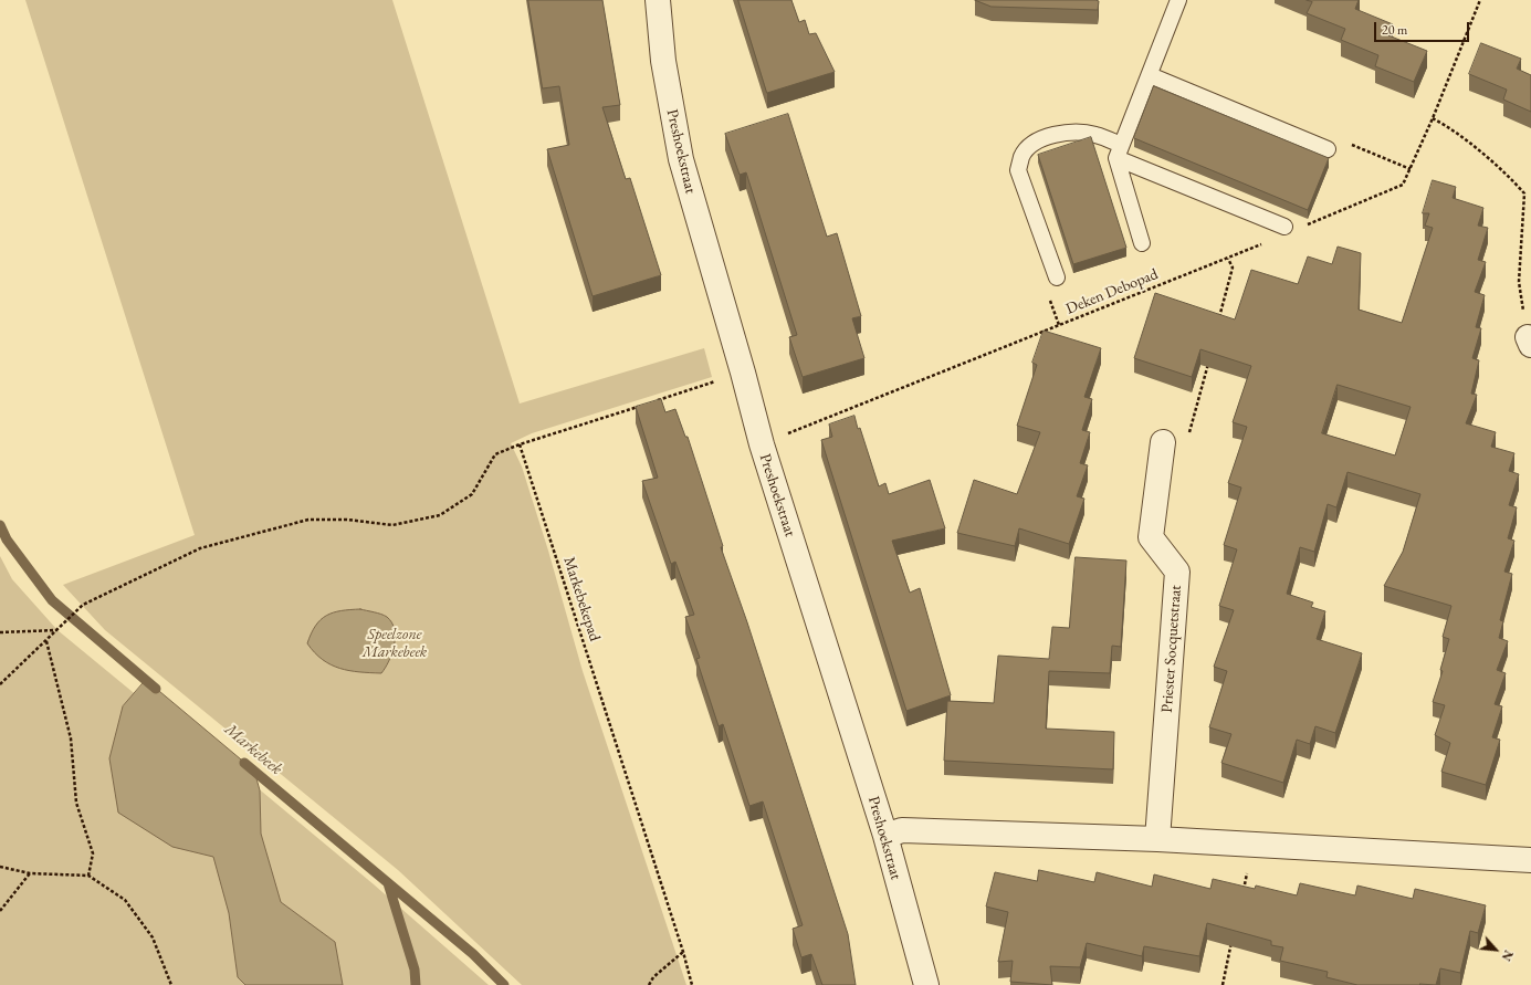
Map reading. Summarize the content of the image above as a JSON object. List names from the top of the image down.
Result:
{
  "streets": {
    "street": ["Preshoekstraat", "Priester Socquetstraat"],
    "path": ["Deken Debopad", "Markebekepad"]
  },
  "crossings": [
    ["Preshoekstraat", "Deken Debopad"]
  ],
  "water": ["Markebeek"],
  "parks": ["Speelzone Markebeek"],
  "scale_bar": "20 m",
  "north": "bottom right"
}
